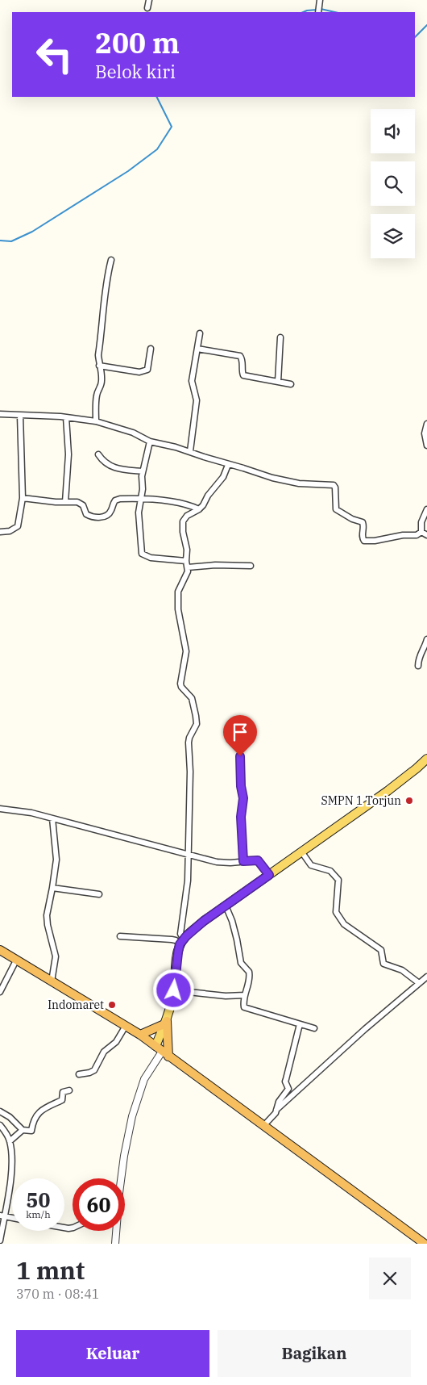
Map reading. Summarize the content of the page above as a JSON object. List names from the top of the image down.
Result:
{
  "places": ["SMPN 1 Torjun", "Indomaret"],
  "page": {
    "turn": ["200 m", "Belok kiri"],
    "speed": "50 km/h",
    "limit": "60",
    "heading": ["1 mnt", "370 m · 08:41"],
    "buttons": ["Keluar", "Bagikan"]
  }
}
